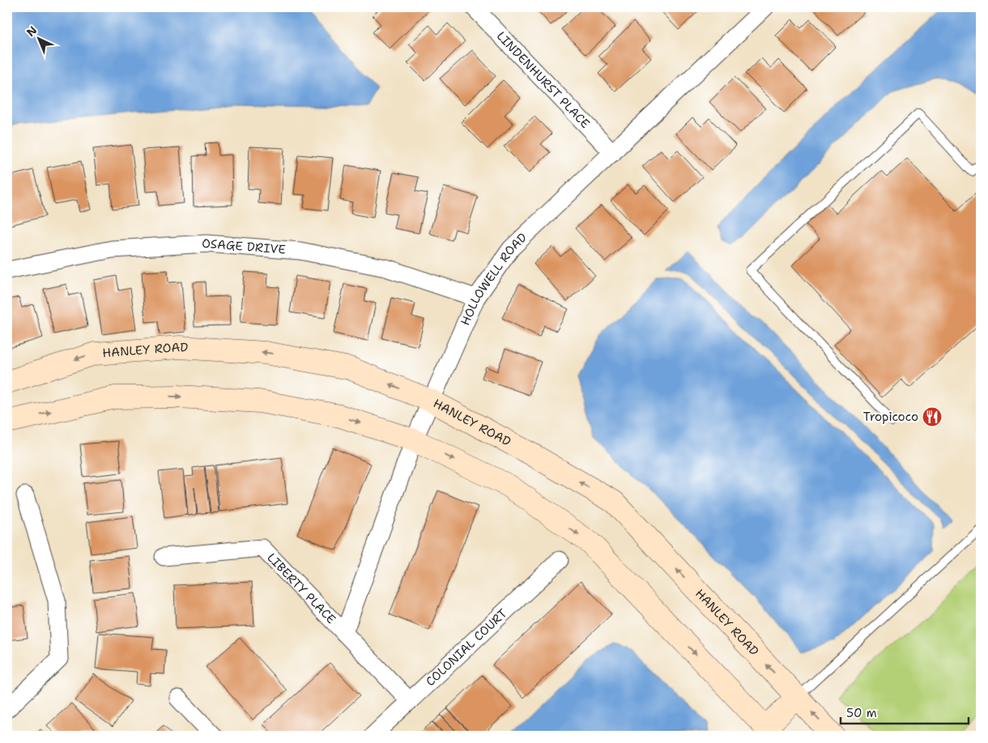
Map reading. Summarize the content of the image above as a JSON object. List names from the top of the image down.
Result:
{
  "streets": {
    "main road": ["HANLEY ROAD"],
    "street": [
      "LINDENHURST PLACE",
      "OSAGE DRIVE",
      "HOLLOWELL ROAD",
      "LIBERTY PLACE",
      "COLONIAL COURT"
    ]
  },
  "crossings": [
    ["LINDENHURST PLACE", "HOLLOWELL ROAD"],
    ["OSAGE DRIVE", "HOLLOWELL ROAD"],
    ["HOLLOWELL ROAD", "HANLEY ROAD"],
    ["HOLLOWELL ROAD", "LIBERTY PLACE"],
    ["LIBERTY PLACE", "COLONIAL COURT"]
  ],
  "places": {
    "restaurant": ["Tropicoco"]
  },
  "scale_bar": "50 m",
  "north": "top left"
}
